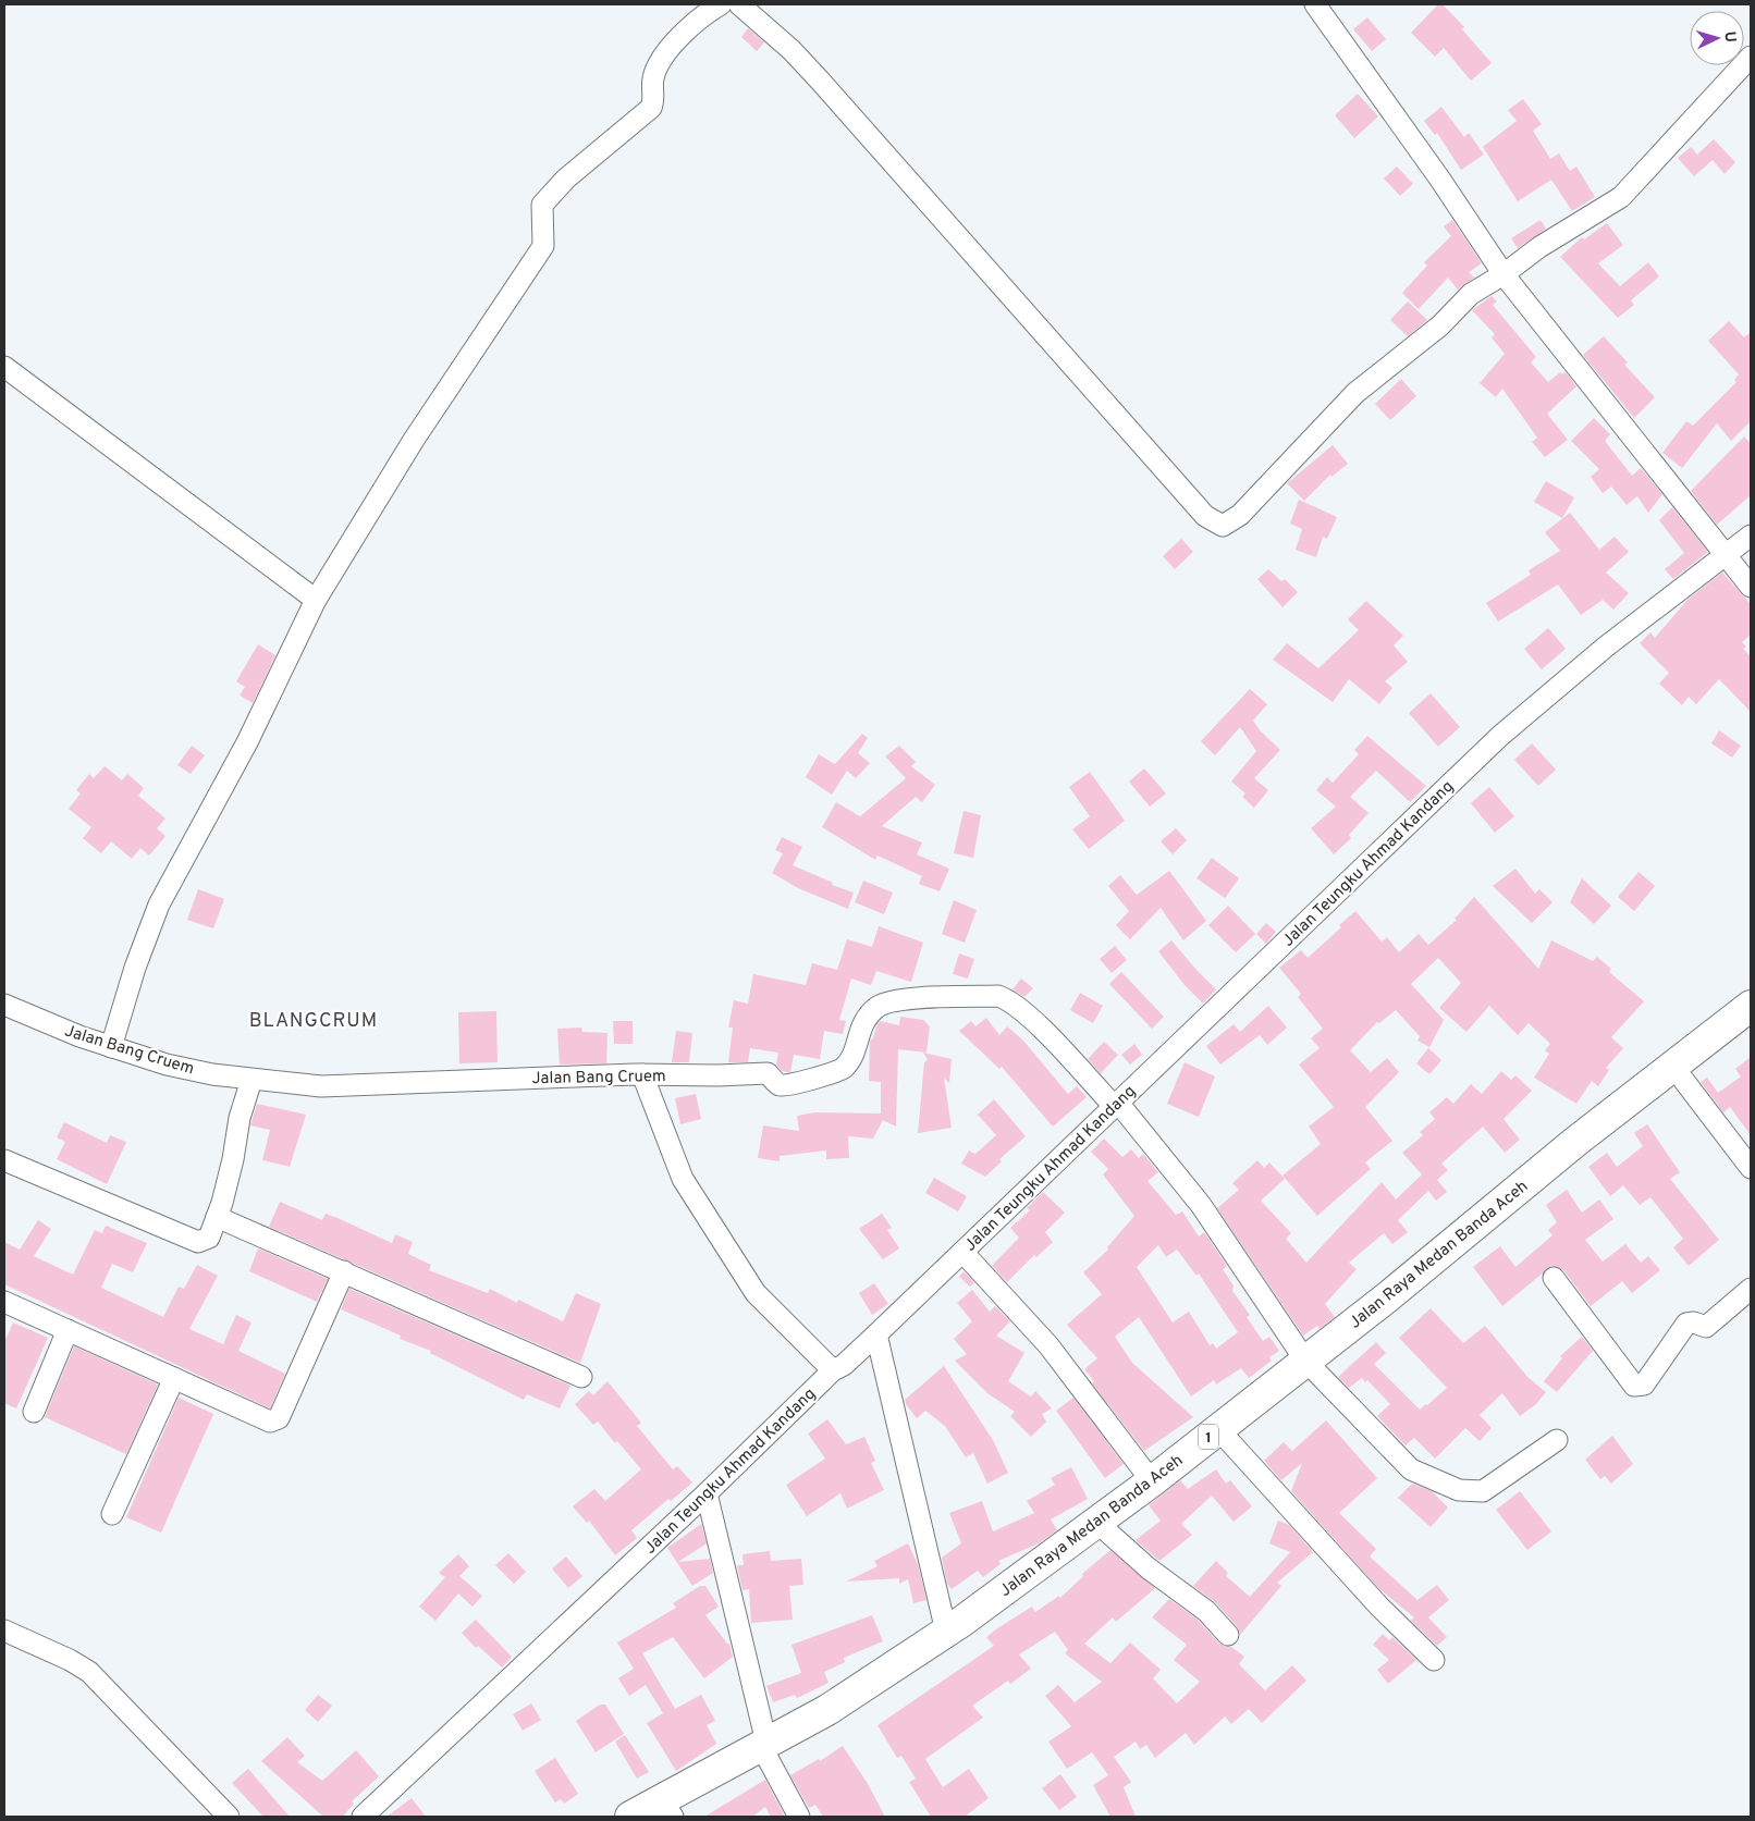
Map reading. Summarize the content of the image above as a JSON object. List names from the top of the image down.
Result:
{
  "streets": {
    "highway": ["Jalan Raya Medan Banda Aceh", "1"],
    "street": ["Jalan Teungku Ahmad Kandang", "Jalan Bang Cruem"]
  },
  "crossings": [
    ["Jalan Teungku Ahmad Kandang", "Jalan Bang Cruem"],
    ["Jalan Bang Cruem", "Jalan Raya Medan Banda Aceh"]
  ],
  "districts": ["BLANGCRUM"],
  "north": "right"
}
